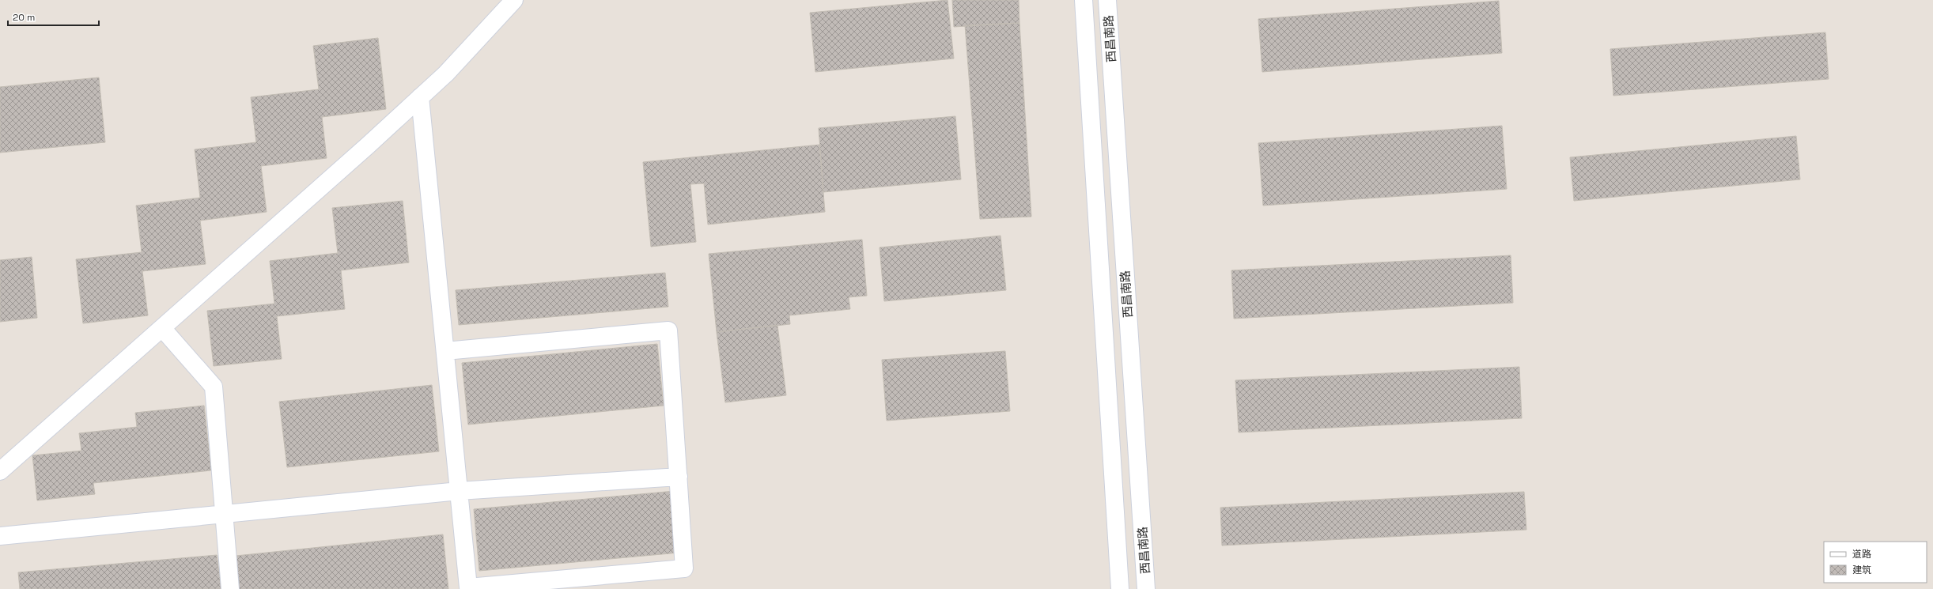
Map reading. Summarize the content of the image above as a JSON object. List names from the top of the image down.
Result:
{
  "streets": {
    "street": ["西昌南路"]
  },
  "legend": ["道路", "建筑"],
  "scale_bar": "20 m"
}
